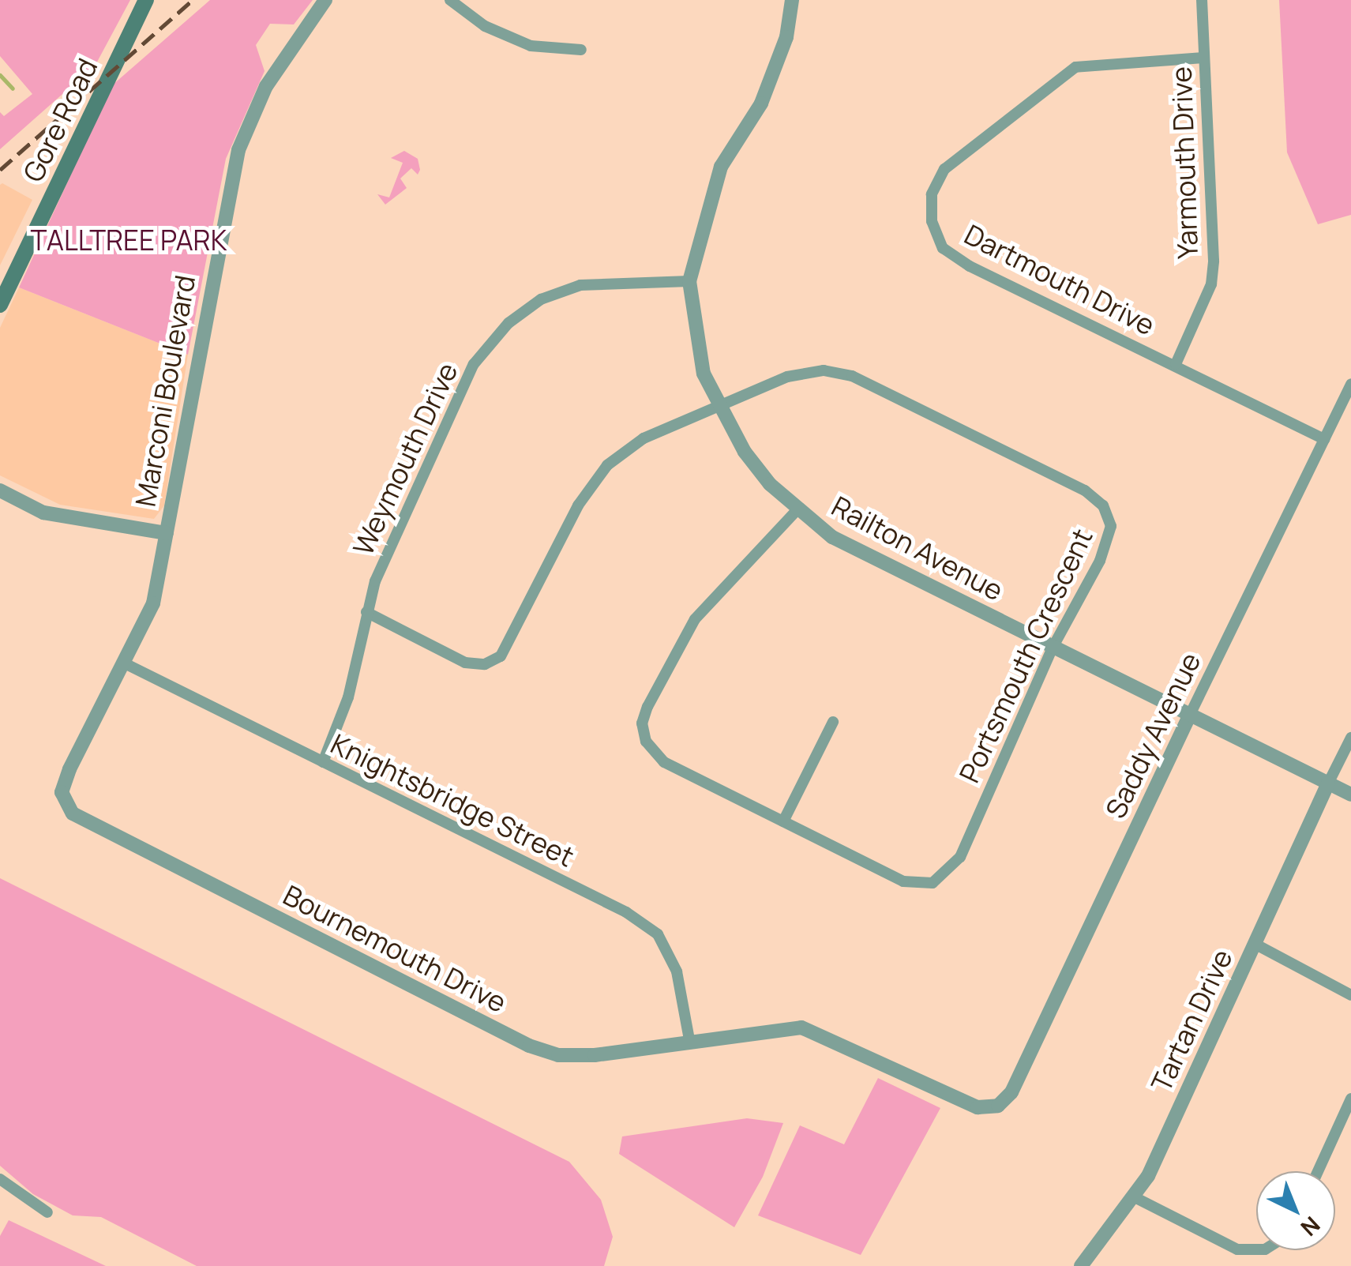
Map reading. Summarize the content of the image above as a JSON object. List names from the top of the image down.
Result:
{
  "streets": {
    "main road": ["Gore Road"],
    "street": [
      "Yarmouth Drive",
      "Dartmouth Drive",
      "Marconi Boulevard",
      "Weymouth Drive",
      "Railton Avenue",
      "Portsmouth Crescent",
      "Saddy Avenue",
      "Knightsbridge Street",
      "Bournemouth Drive",
      "Tartan Drive"
    ]
  },
  "crossings": [
    ["Yarmouth Drive", "Dartmouth Drive"],
    ["Dartmouth Drive", "Saddy Avenue"],
    ["Marconi Boulevard", "Bournemouth Drive"],
    ["Weymouth Drive", "Railton Avenue"],
    ["Weymouth Drive", "Portsmouth Crescent"],
    ["Weymouth Drive", "Knightsbridge Street"],
    ["Railton Avenue", "Portsmouth Crescent"],
    ["Railton Avenue", "Saddy Avenue"],
    ["Railton Avenue", "Tartan Drive"],
    ["Saddy Avenue", "Bournemouth Drive"],
    ["Knightsbridge Street", "Bournemouth Drive"]
  ],
  "parks": ["TALLTREE PARK"],
  "north": "bottom right"
}
